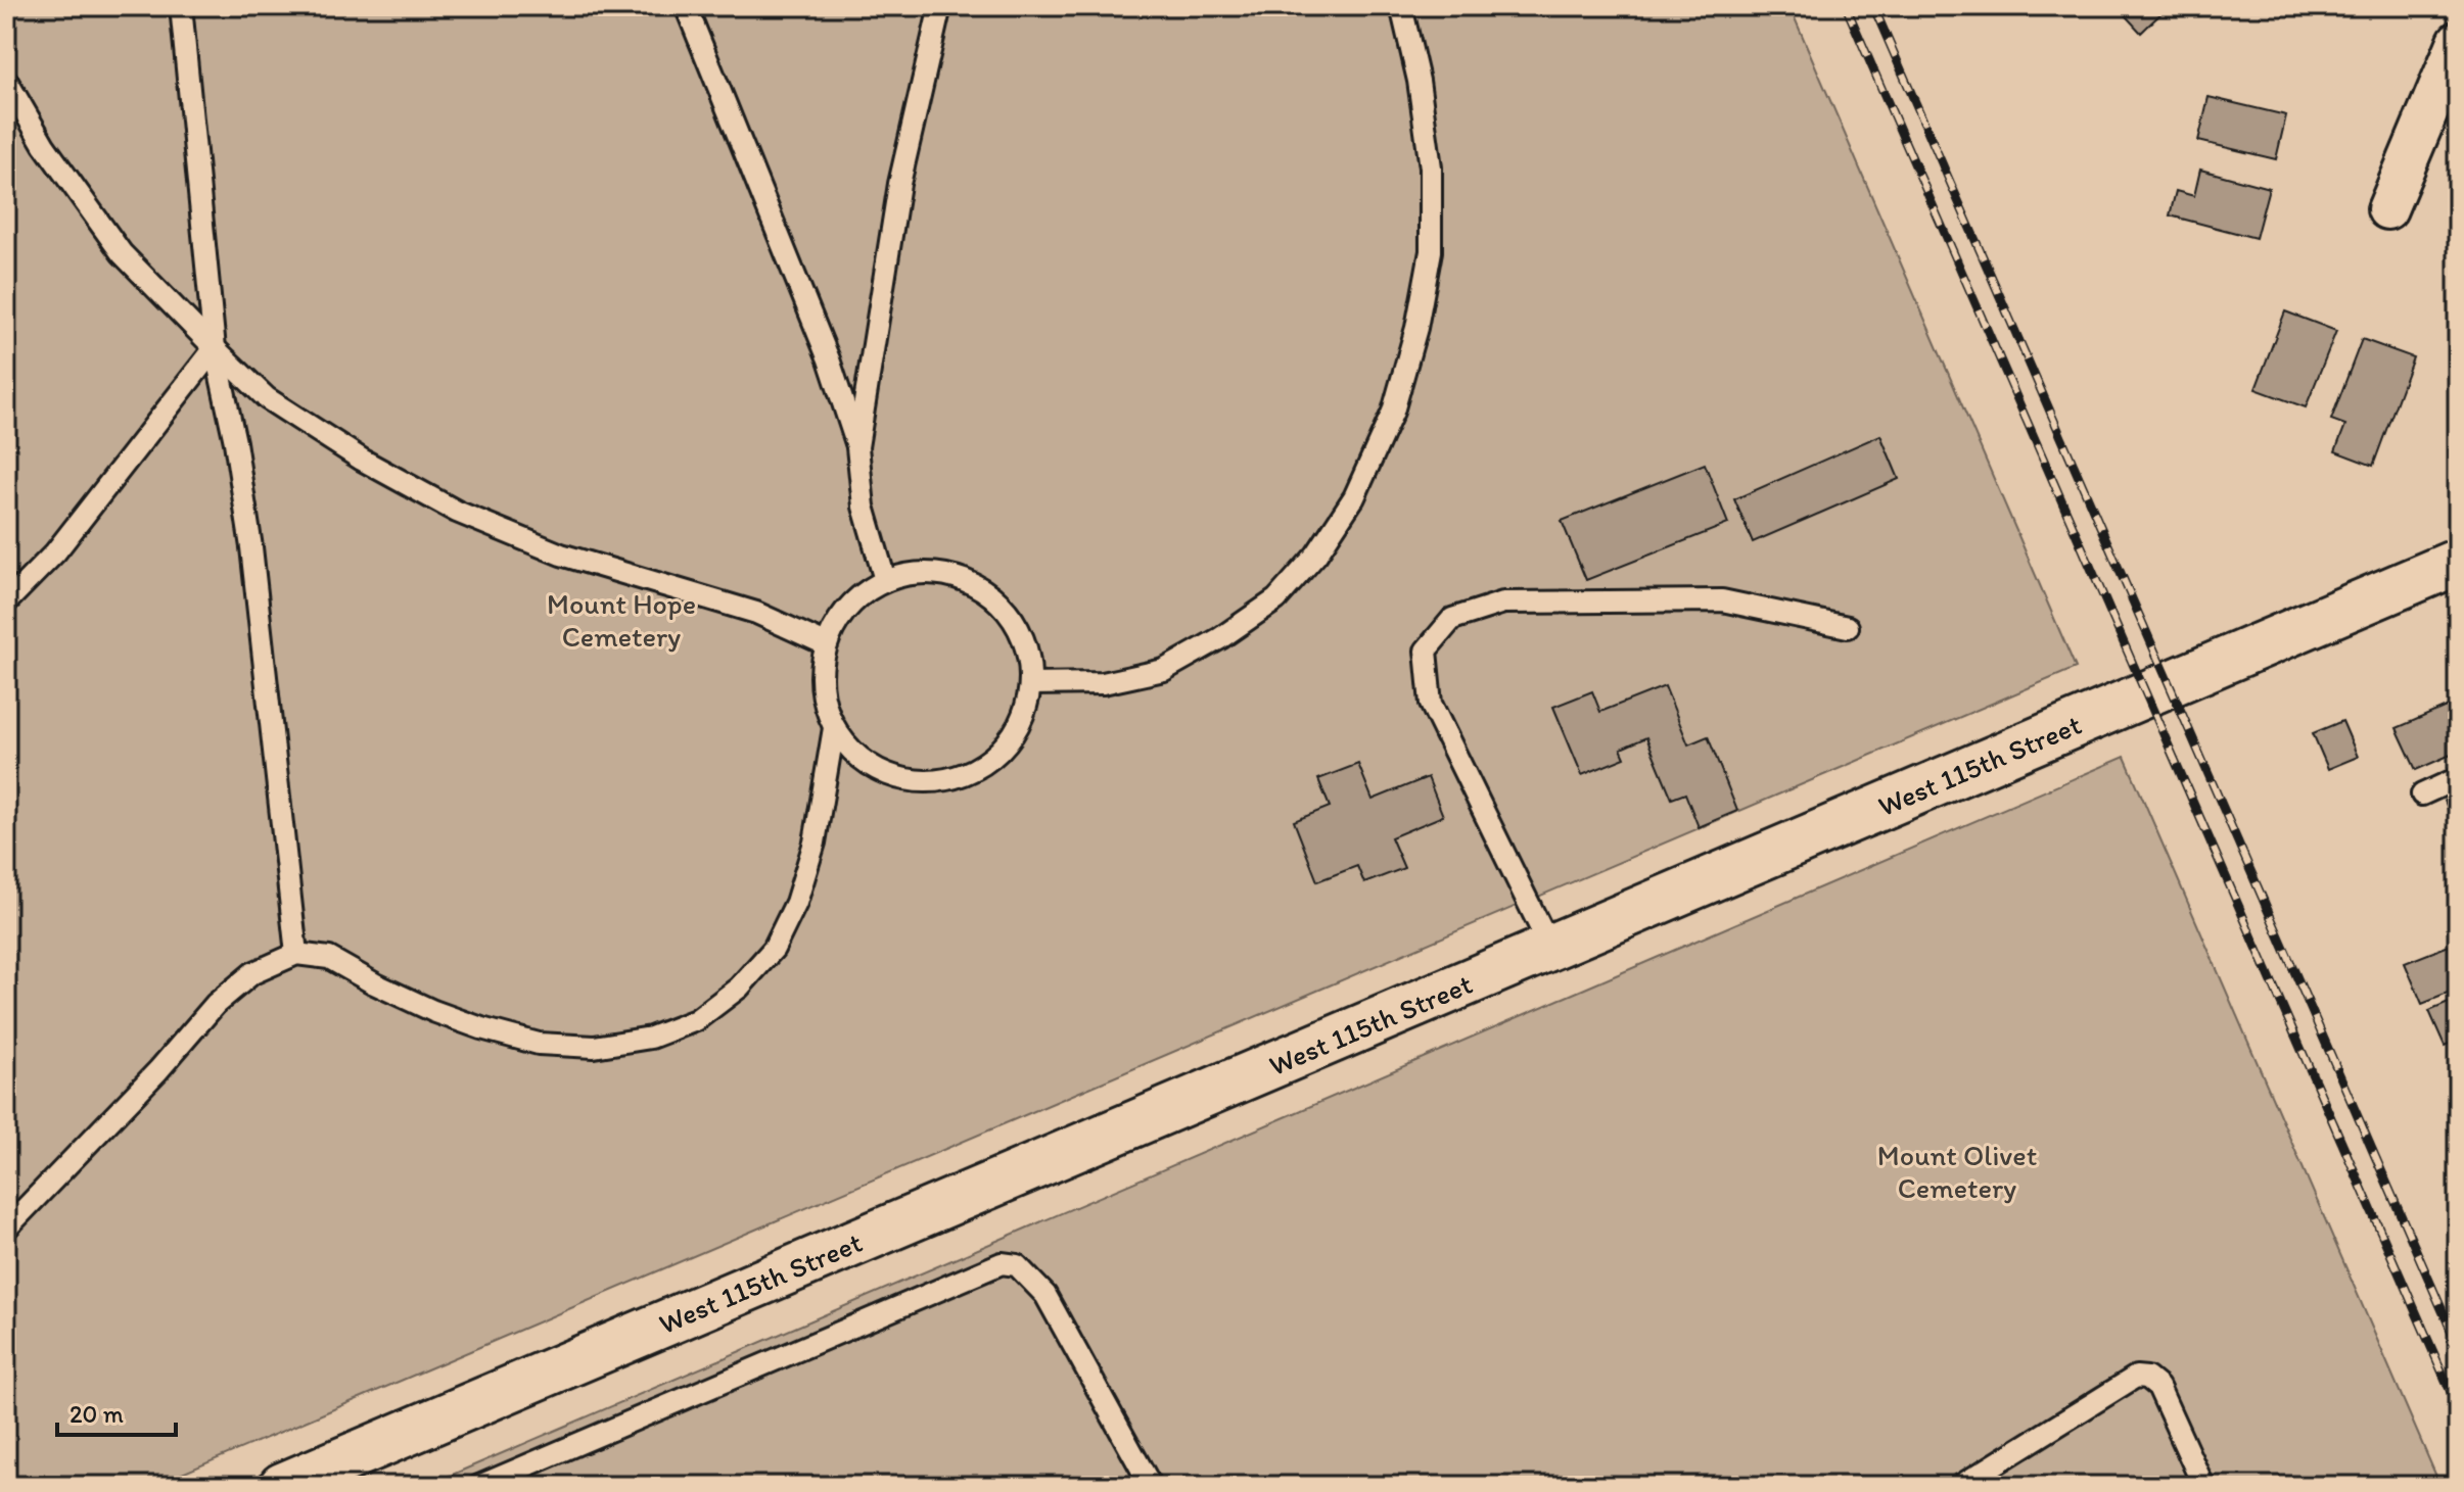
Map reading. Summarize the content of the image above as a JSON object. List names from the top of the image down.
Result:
{
  "streets": {
    "street": ["West 115th Street"]
  },
  "parks": ["Mount Hope Cemetery", "Mount Olivet Cemetery"],
  "scale_bar": "20 m"
}
